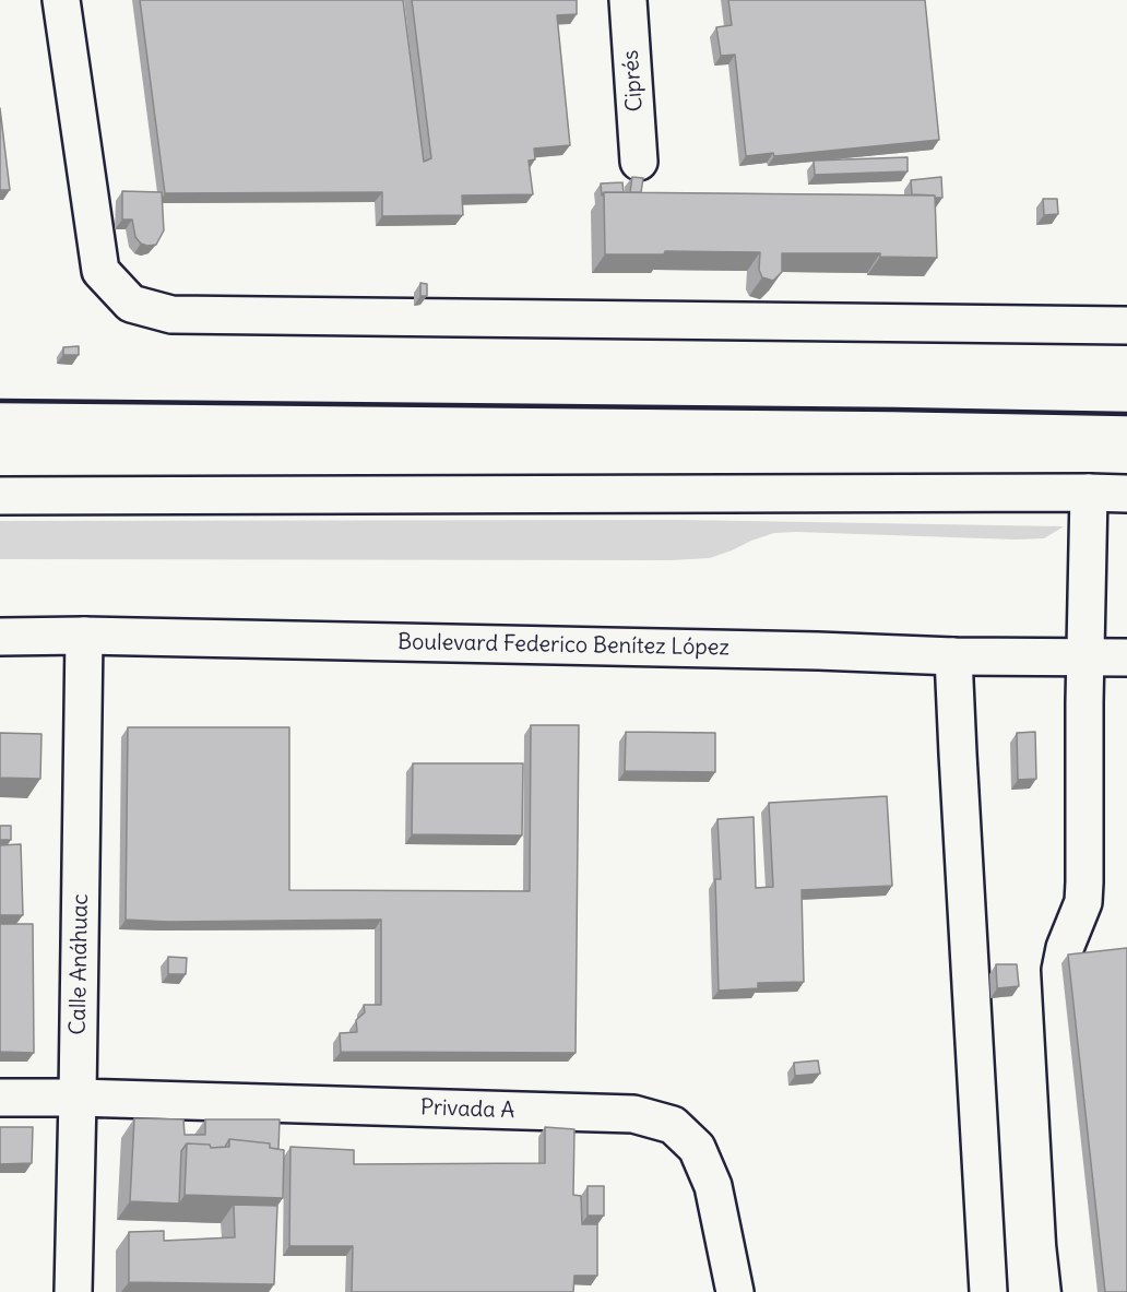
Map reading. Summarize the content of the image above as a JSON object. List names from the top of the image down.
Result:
{
  "streets": {
    "main road": [
      "Ciprés",
      "Boulevard Federico Benítez López",
      "Calle Anáhuac",
      "Privada A"
    ]
  },
  "crossings": [
    ["Boulevard Federico Benítez López", "Calle Anáhuac"],
    ["Calle Anáhuac", "Privada A"]
  ]
}
